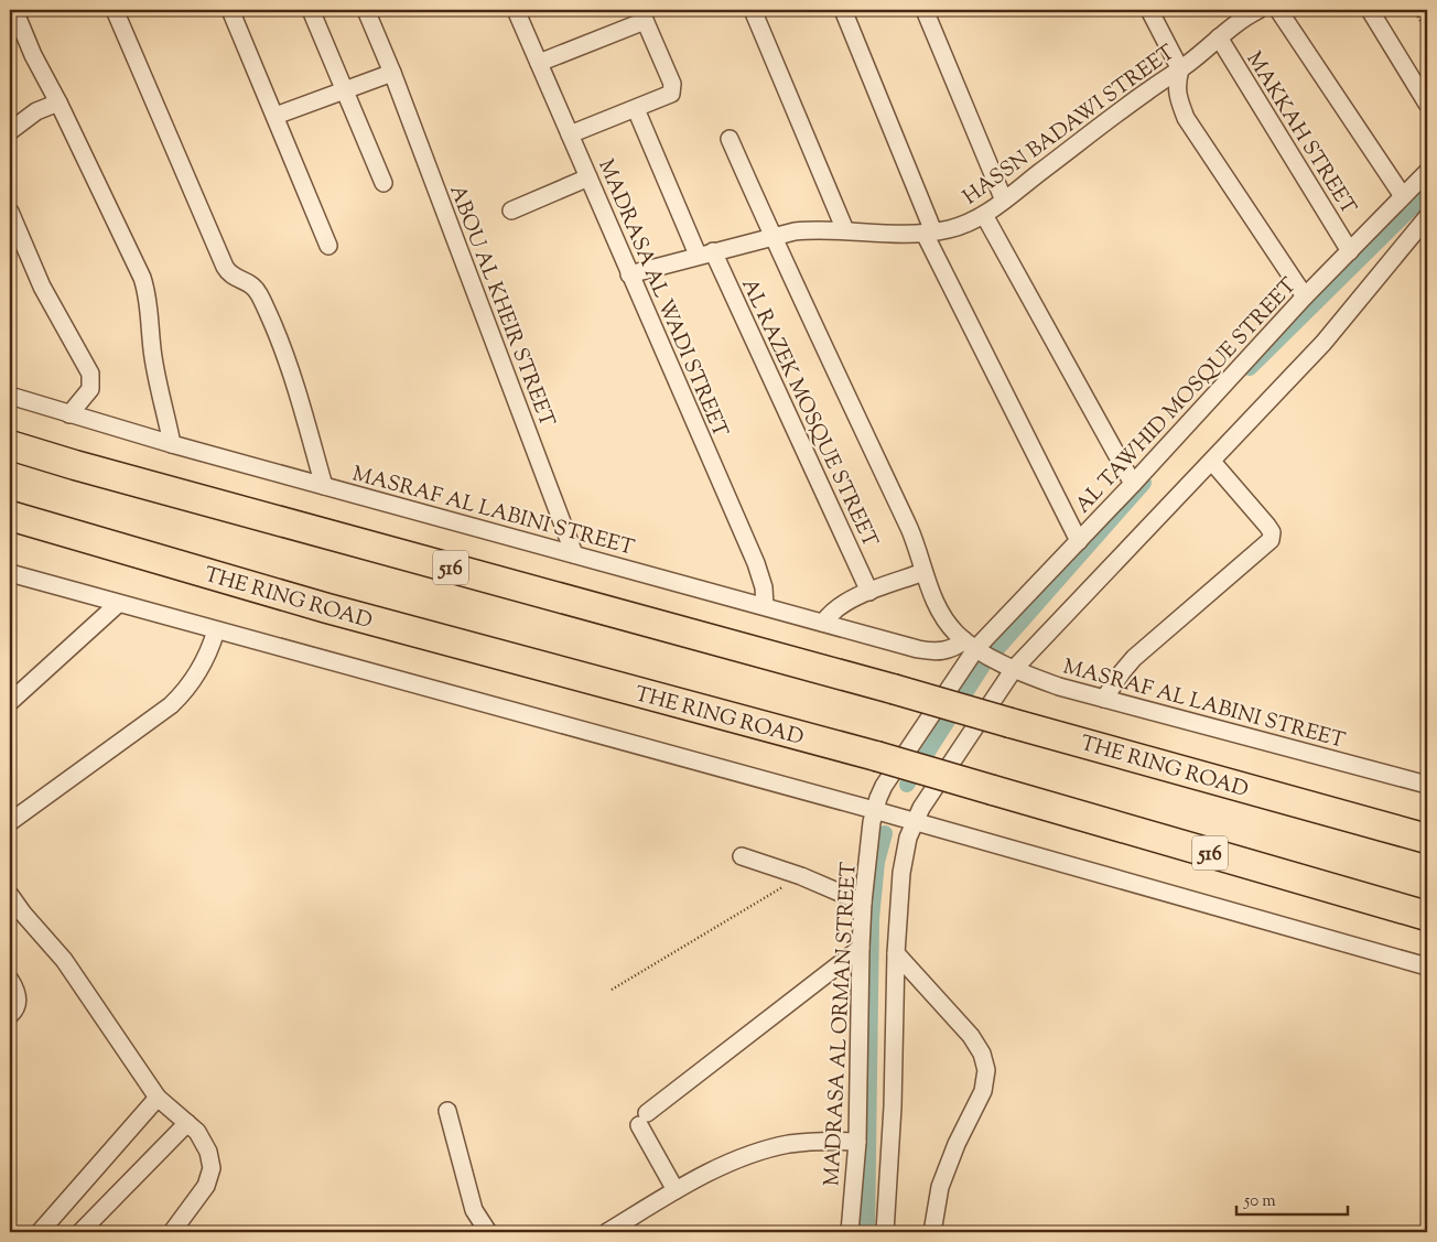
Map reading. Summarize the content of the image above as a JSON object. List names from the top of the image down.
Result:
{
  "streets": {
    "highway": ["516", "THE RING ROAD"],
    "street": [
      "HASSN BADAWI STREET",
      "MAKKAH STREET",
      "MADRASA AL WADI STREET",
      "ABOU AL KHEIR STREET",
      "AL TAWHID MOSQUE STREET",
      "AL RAZEK MOSQUE STREET",
      "MASRAF AL LABINI STREET",
      "MADRASA AL ORMAN STREET"
    ]
  },
  "crossings": [
    ["HASSN BADAWI STREET", "MAKKAH STREET"],
    ["HASSN BADAWI STREET", "MADRASA AL WADI STREET"],
    ["HASSN BADAWI STREET", "AL RAZEK MOSQUE STREET"],
    ["MAKKAH STREET", "AL TAWHID MOSQUE STREET"],
    ["MADRASA AL WADI STREET", "MASRAF AL LABINI STREET"],
    ["ABOU AL KHEIR STREET", "MASRAF AL LABINI STREET"],
    ["AL TAWHID MOSQUE STREET", "MASRAF AL LABINI STREET"],
    ["AL TAWHID MOSQUE STREET", "MADRASA AL ORMAN STREET"],
    ["MASRAF AL LABINI STREET", "MADRASA AL ORMAN STREET"]
  ],
  "scale_bar": "50 m"
}
